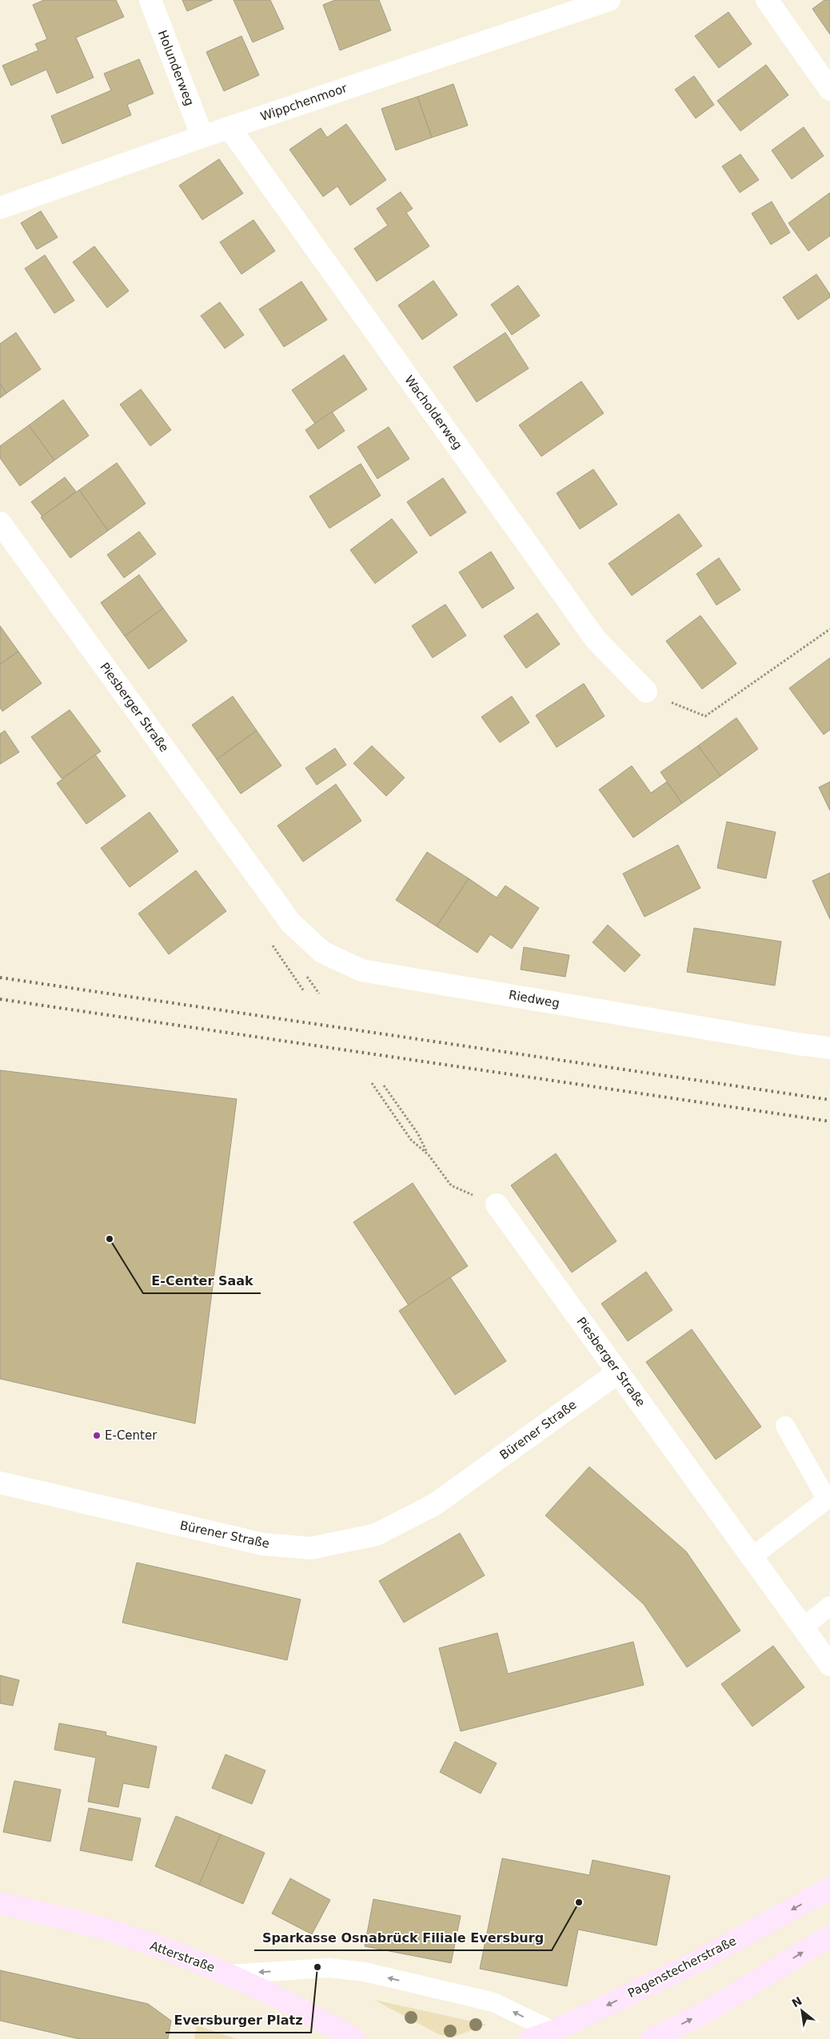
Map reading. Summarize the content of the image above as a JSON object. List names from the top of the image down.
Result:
{
  "streets": {
    "main road": ["Atterstraße", "Pagenstecherstraße"],
    "street": [
      "Holunderweg",
      "Wippchenmoor",
      "Wacholderweg",
      "Piesberger Straße",
      "Riedweg",
      "Bürener Straße"
    ]
  },
  "crossings": [
    ["Holunderweg", "Wippchenmoor"],
    ["Wippchenmoor", "Wacholderweg"],
    ["Piesberger Straße", "Riedweg"],
    ["Piesberger Straße", "Bürener Straße"]
  ],
  "places": [
    "E-Center Saak",
    "E-Center",
    "Sparkasse Osnabrück Filiale Eversburg",
    "Eversburger Platz"
  ],
  "north": "top left"
}
